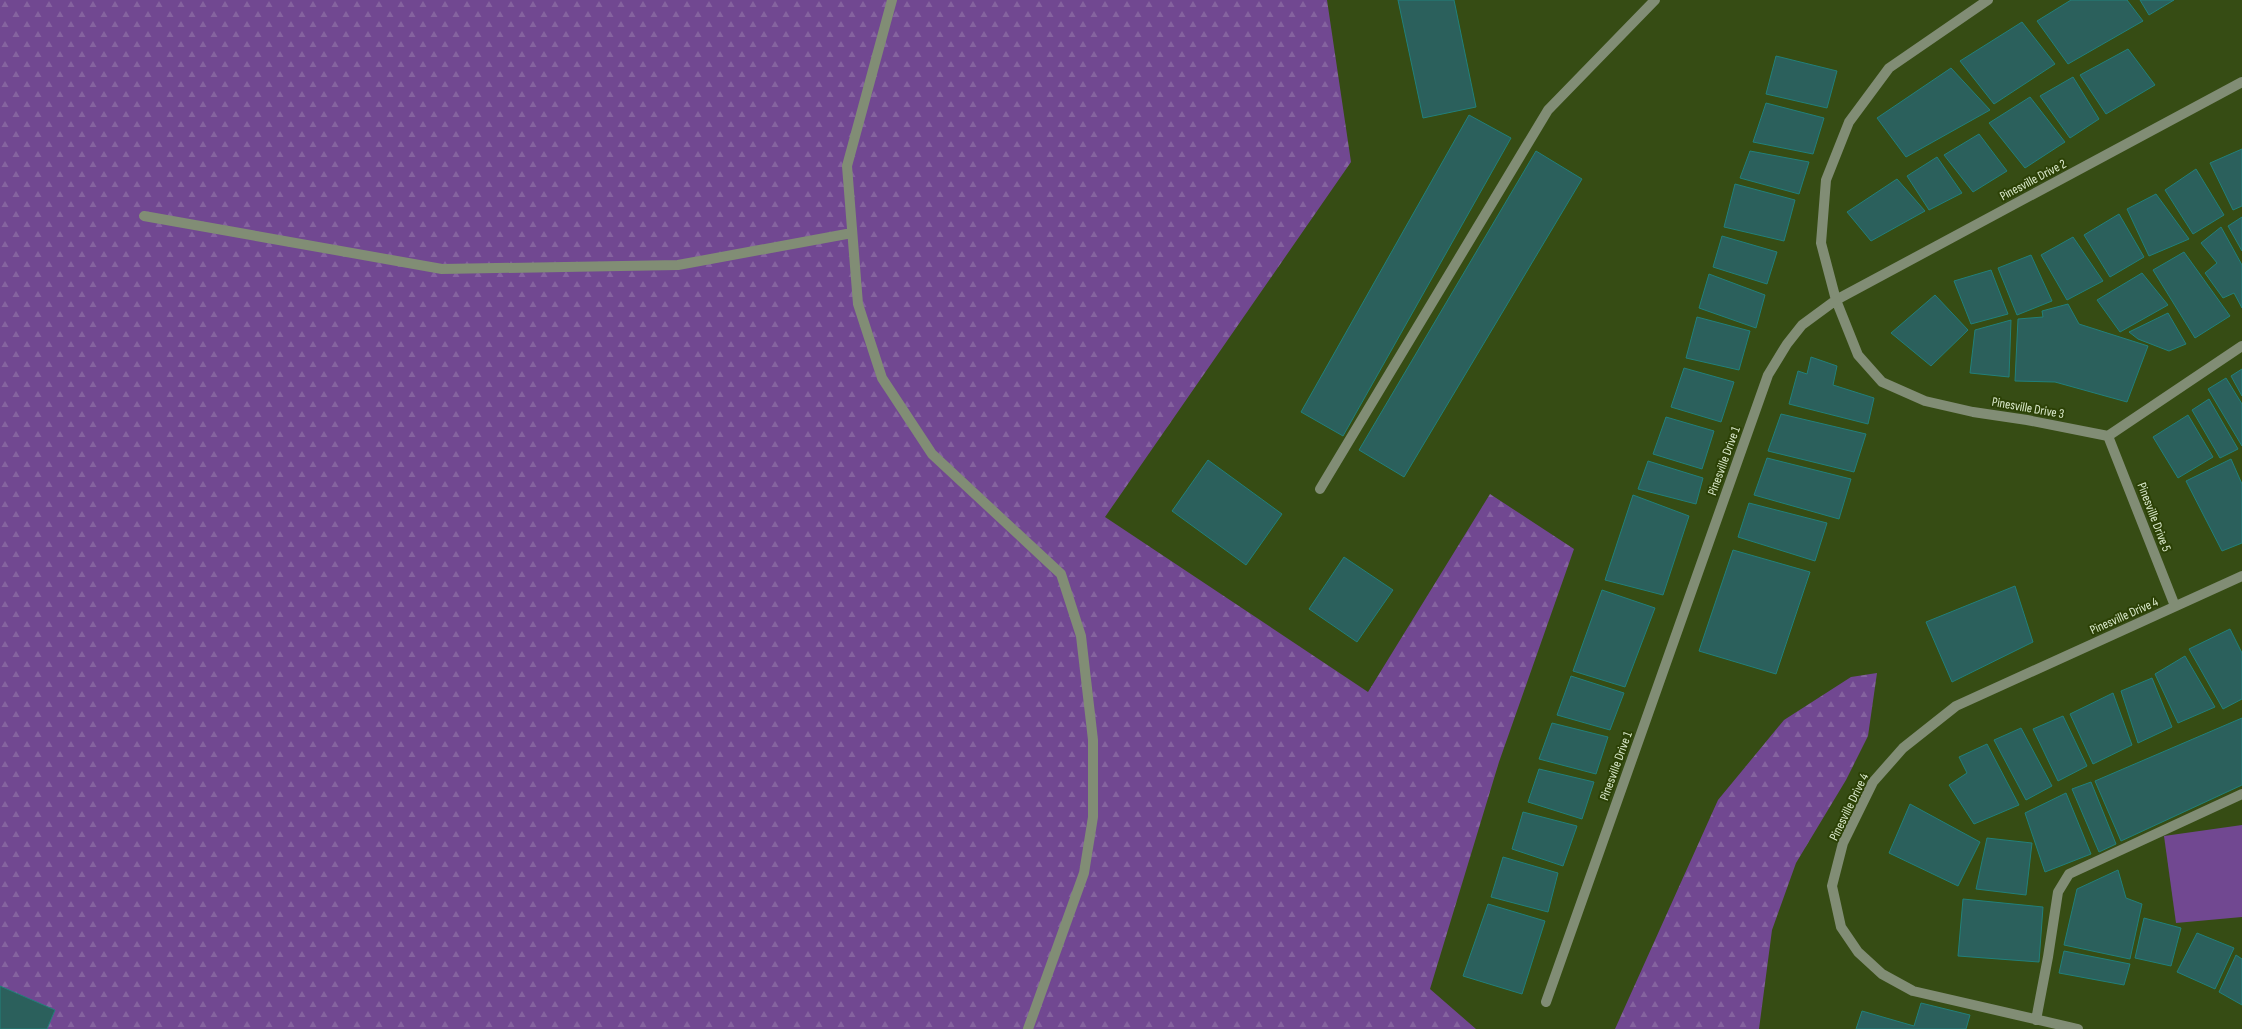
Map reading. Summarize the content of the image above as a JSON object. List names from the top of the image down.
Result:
{
  "streets": {
    "street": [
      "Pinesville Drive 2",
      "Pinesville Drive 3",
      "Pinesville Drive 1",
      "Pinesville Drive 5",
      "Pinesville Drive 4"
    ]
  },
  "crossings": [
    ["Pinesville Drive 2", "Pinesville Drive 3"],
    ["Pinesville Drive 2", "Pinesville Drive 1"],
    ["Pinesville Drive 3", "Pinesville Drive 1"],
    ["Pinesville Drive 3", "Pinesville Drive 5"],
    ["Pinesville Drive 5", "Pinesville Drive 4"]
  ]
}
